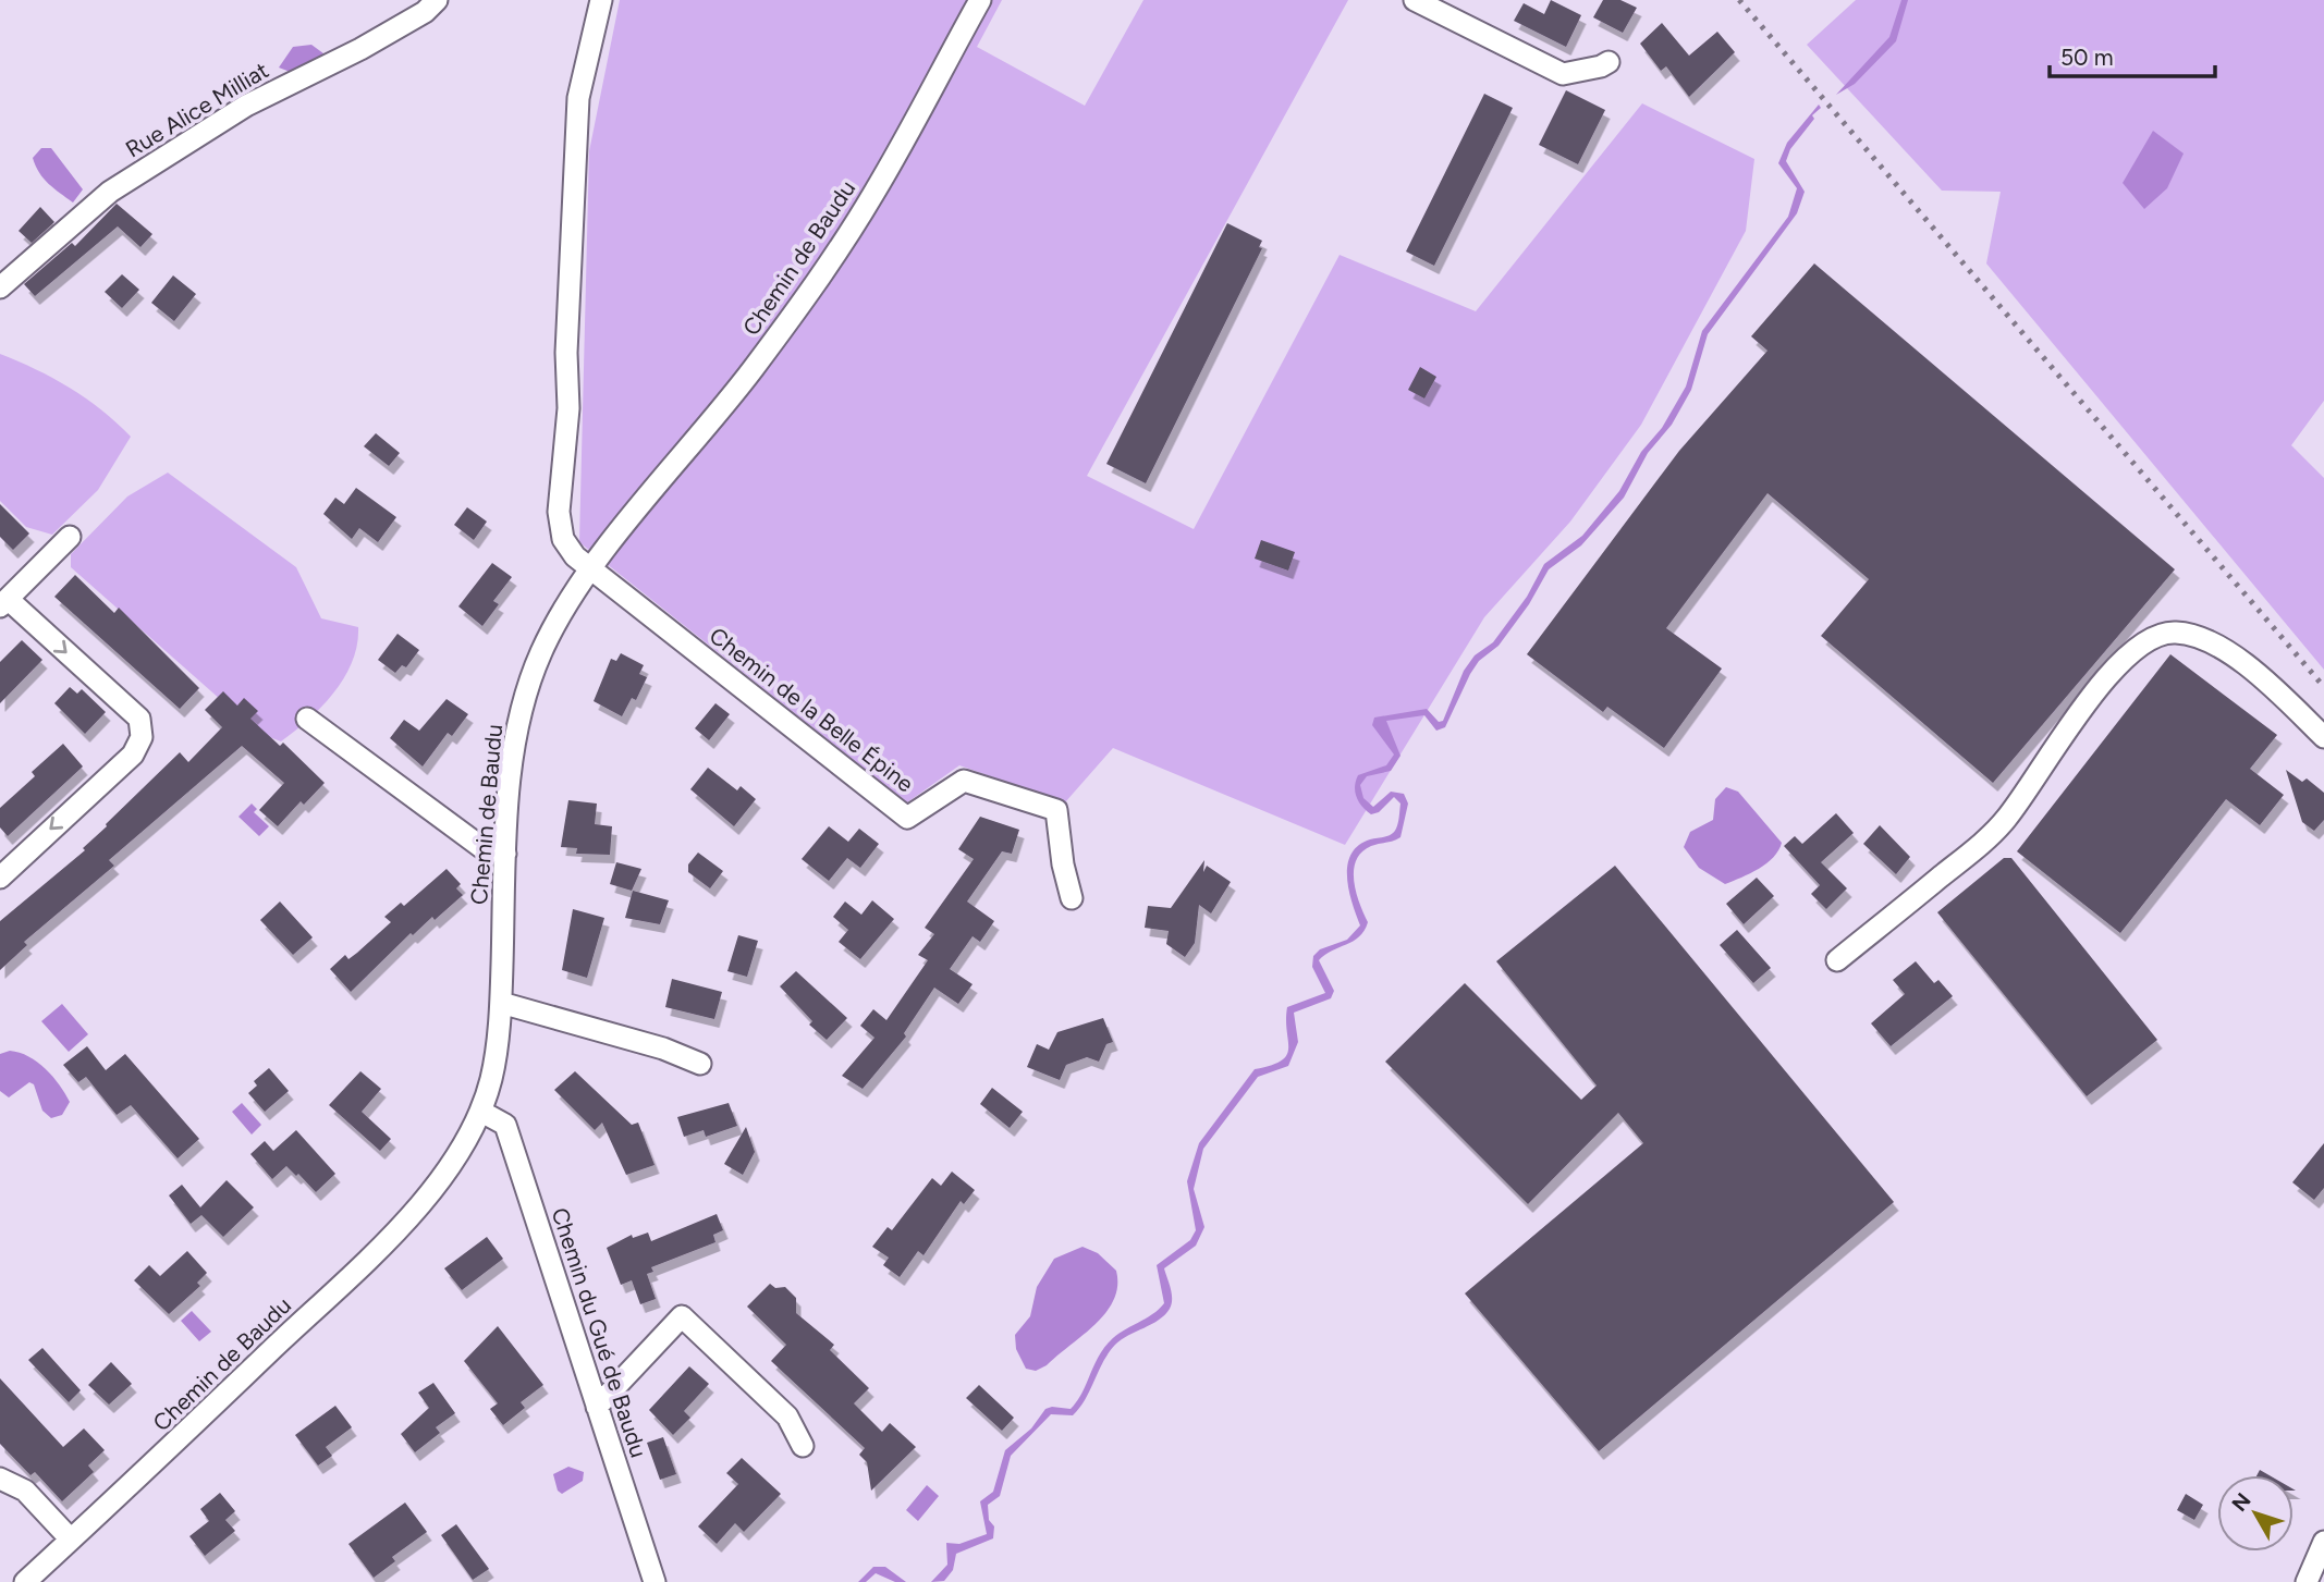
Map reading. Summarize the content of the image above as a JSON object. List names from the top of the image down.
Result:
{
  "streets": {
    "street": [
      "Rue Alice Milliat",
      "Chemin de Baudu",
      "Chemin de la Belle Épine",
      "Chemin du Gué de Baudu"
    ]
  },
  "crossings": [
    ["Chemin de Baudu", "Chemin de la Belle Épine"],
    ["Chemin de Baudu", "Chemin du Gué de Baudu"]
  ],
  "scale_bar": "50 m",
  "north": "top left"
}
